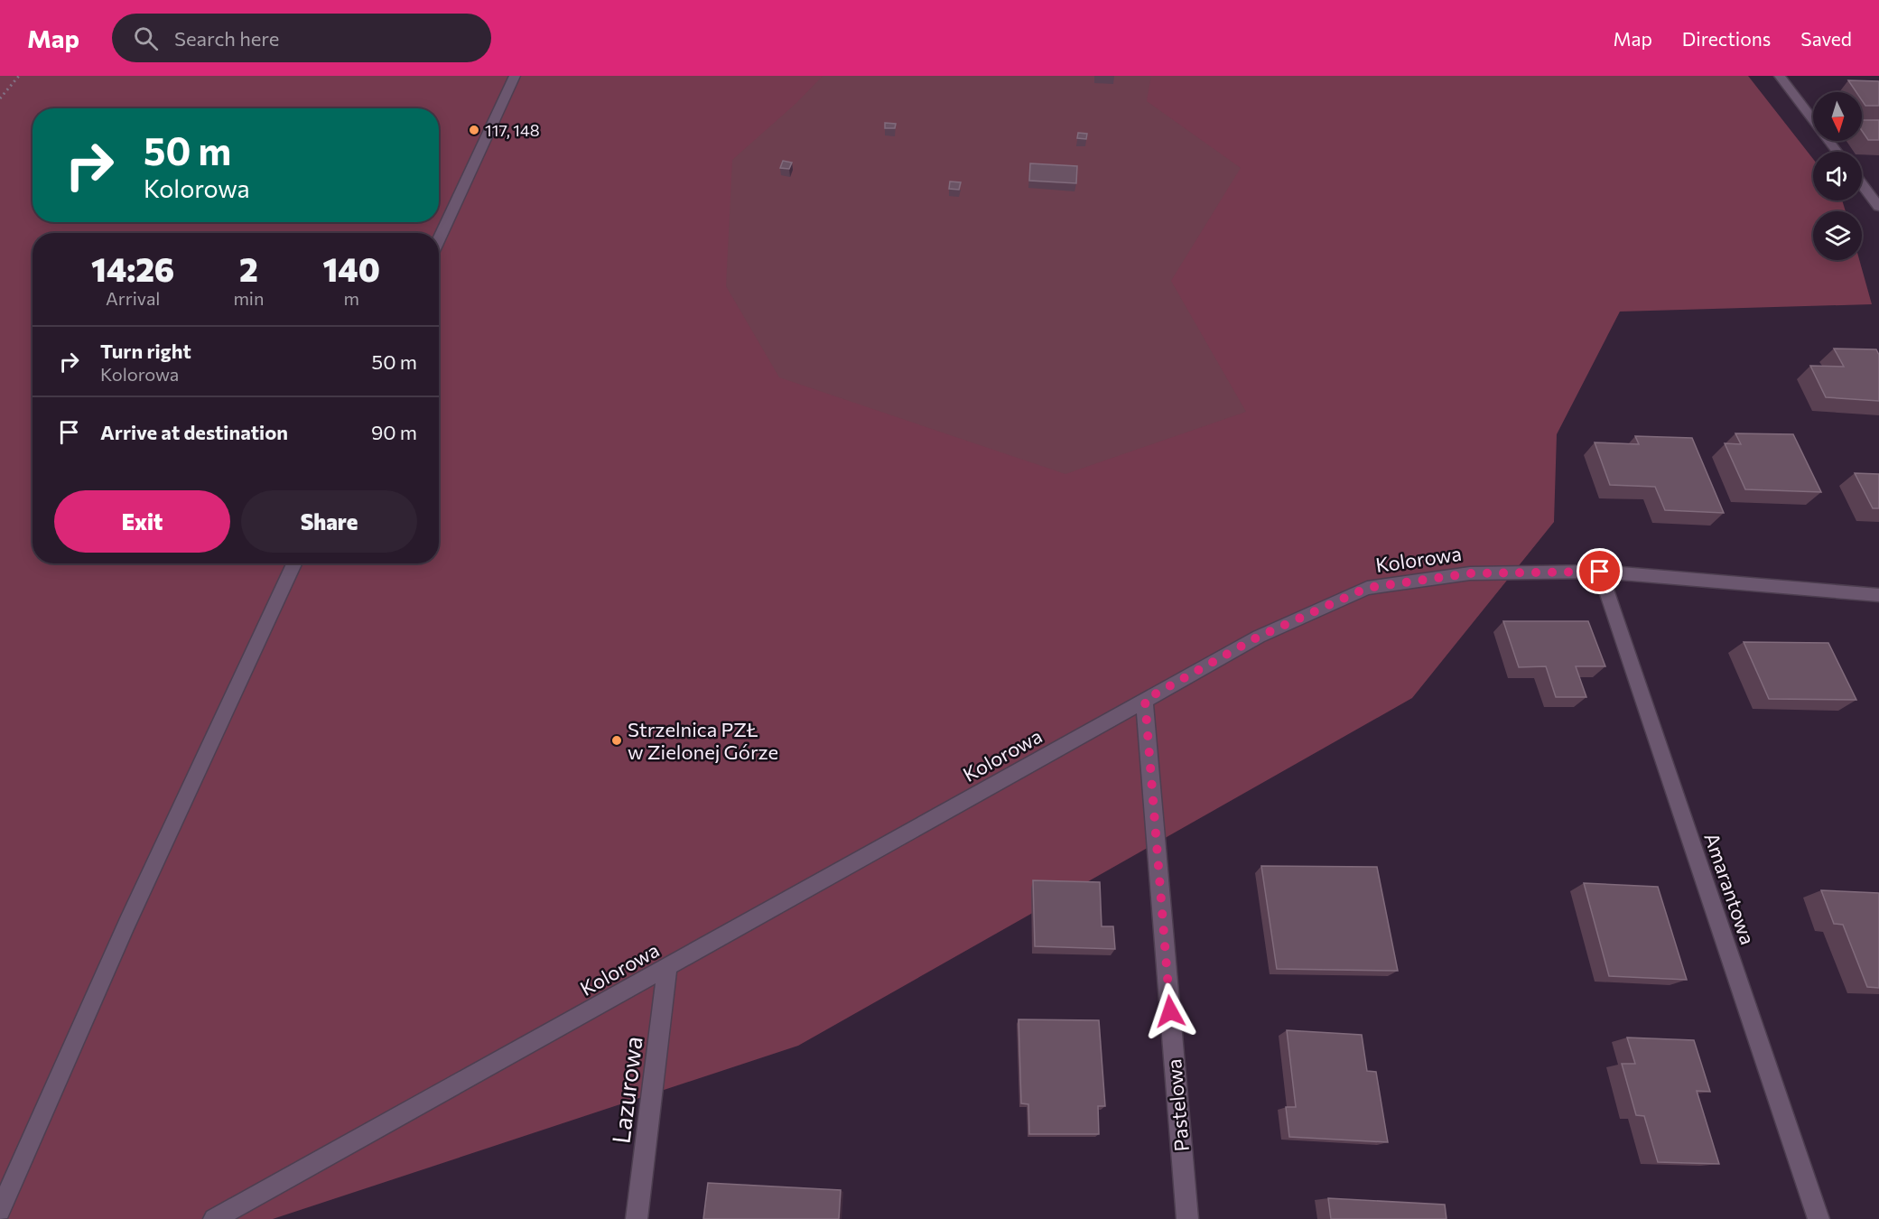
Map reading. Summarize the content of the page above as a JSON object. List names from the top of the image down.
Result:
{
  "streets": {
    "street": [
      "Kolorowa",
      "Amarantowa",
      "Lazurowa",
      "Pastelowa"
    ]
  },
  "crossings": [
    ["Kolorowa", "Amarantowa"],
    ["Kolorowa", "Lazurowa"],
    ["Kolorowa", "Pastelowa"]
  ],
  "places": ["117, 148", "Strzelnica PZŁ w Zielonej Górze"],
  "north": "bottom",
  "page": {
    "header": "Map",
    "search": "Search here",
    "nav": ["Map", "Directions", "Saved"],
    "turn": ["50 m", "Kolorowa"],
    "eta": [
      "14:26",
      "Arrival",
      "2",
      "min",
      "140",
      "m"
    ],
    "list": [
      {
        "name": "Turn right",
        "note": "Kolorowa",
        "value": "50 m"
      },
      {
        "name": "Arrive at destination",
        "value": "90 m"
      }
    ],
    "buttons": ["Exit", "Share"]
  }
}
